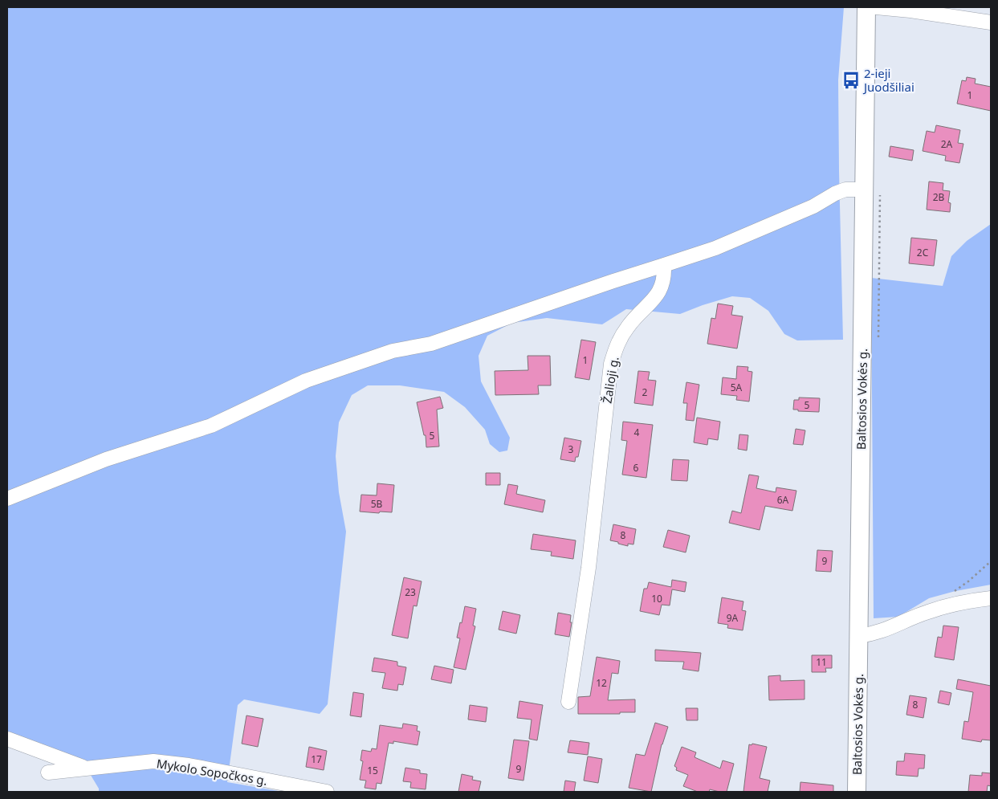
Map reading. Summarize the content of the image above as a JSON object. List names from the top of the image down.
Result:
{
  "streets": {
    "main road": ["Baltosios Vokės g."],
    "street": ["Žalioji g.", "Mykolo Sopočkos g."]
  },
  "places": {
    "bus stop": ["2-ieji Juodšiliai"]
  },
  "house_numbers": [
    "1",
    "2A",
    "2B",
    "2C",
    "1",
    "5A",
    "2",
    "5",
    "4",
    "5",
    "3",
    "6",
    "6A",
    "5B",
    "8",
    "9",
    "23",
    "10",
    "9A",
    "11",
    "12",
    "8",
    "17",
    "9",
    "15"
  ]
}
